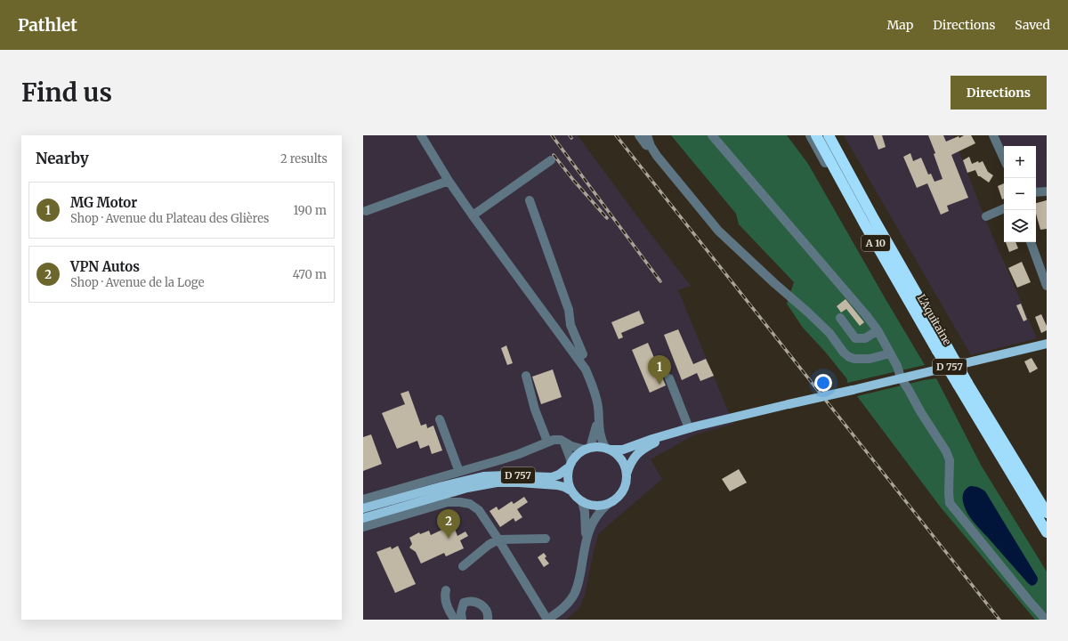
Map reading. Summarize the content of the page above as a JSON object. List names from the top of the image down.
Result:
{
  "streets": {
    "highway": ["A 10", "L'Aquitaine"],
    "main road": ["D 757"]
  },
  "page": {
    "header": "Pathlet",
    "nav": ["Map", "Directions", "Saved"],
    "buttons": "Directions",
    "title": "Find us",
    "heading": ["Nearby", "2 results"],
    "map_buttons": ["+", "−"],
    "list": [
      {
        "mark": "1",
        "name": "MG Motor",
        "note": "Shop · Avenue du Plateau des Glières",
        "value": "190 m"
      },
      {
        "mark": "2",
        "name": "VPN Autos",
        "note": "Shop · Avenue de la Loge",
        "value": "470 m"
      }
    ],
    "pins": ["1", "2"]
  }
}
